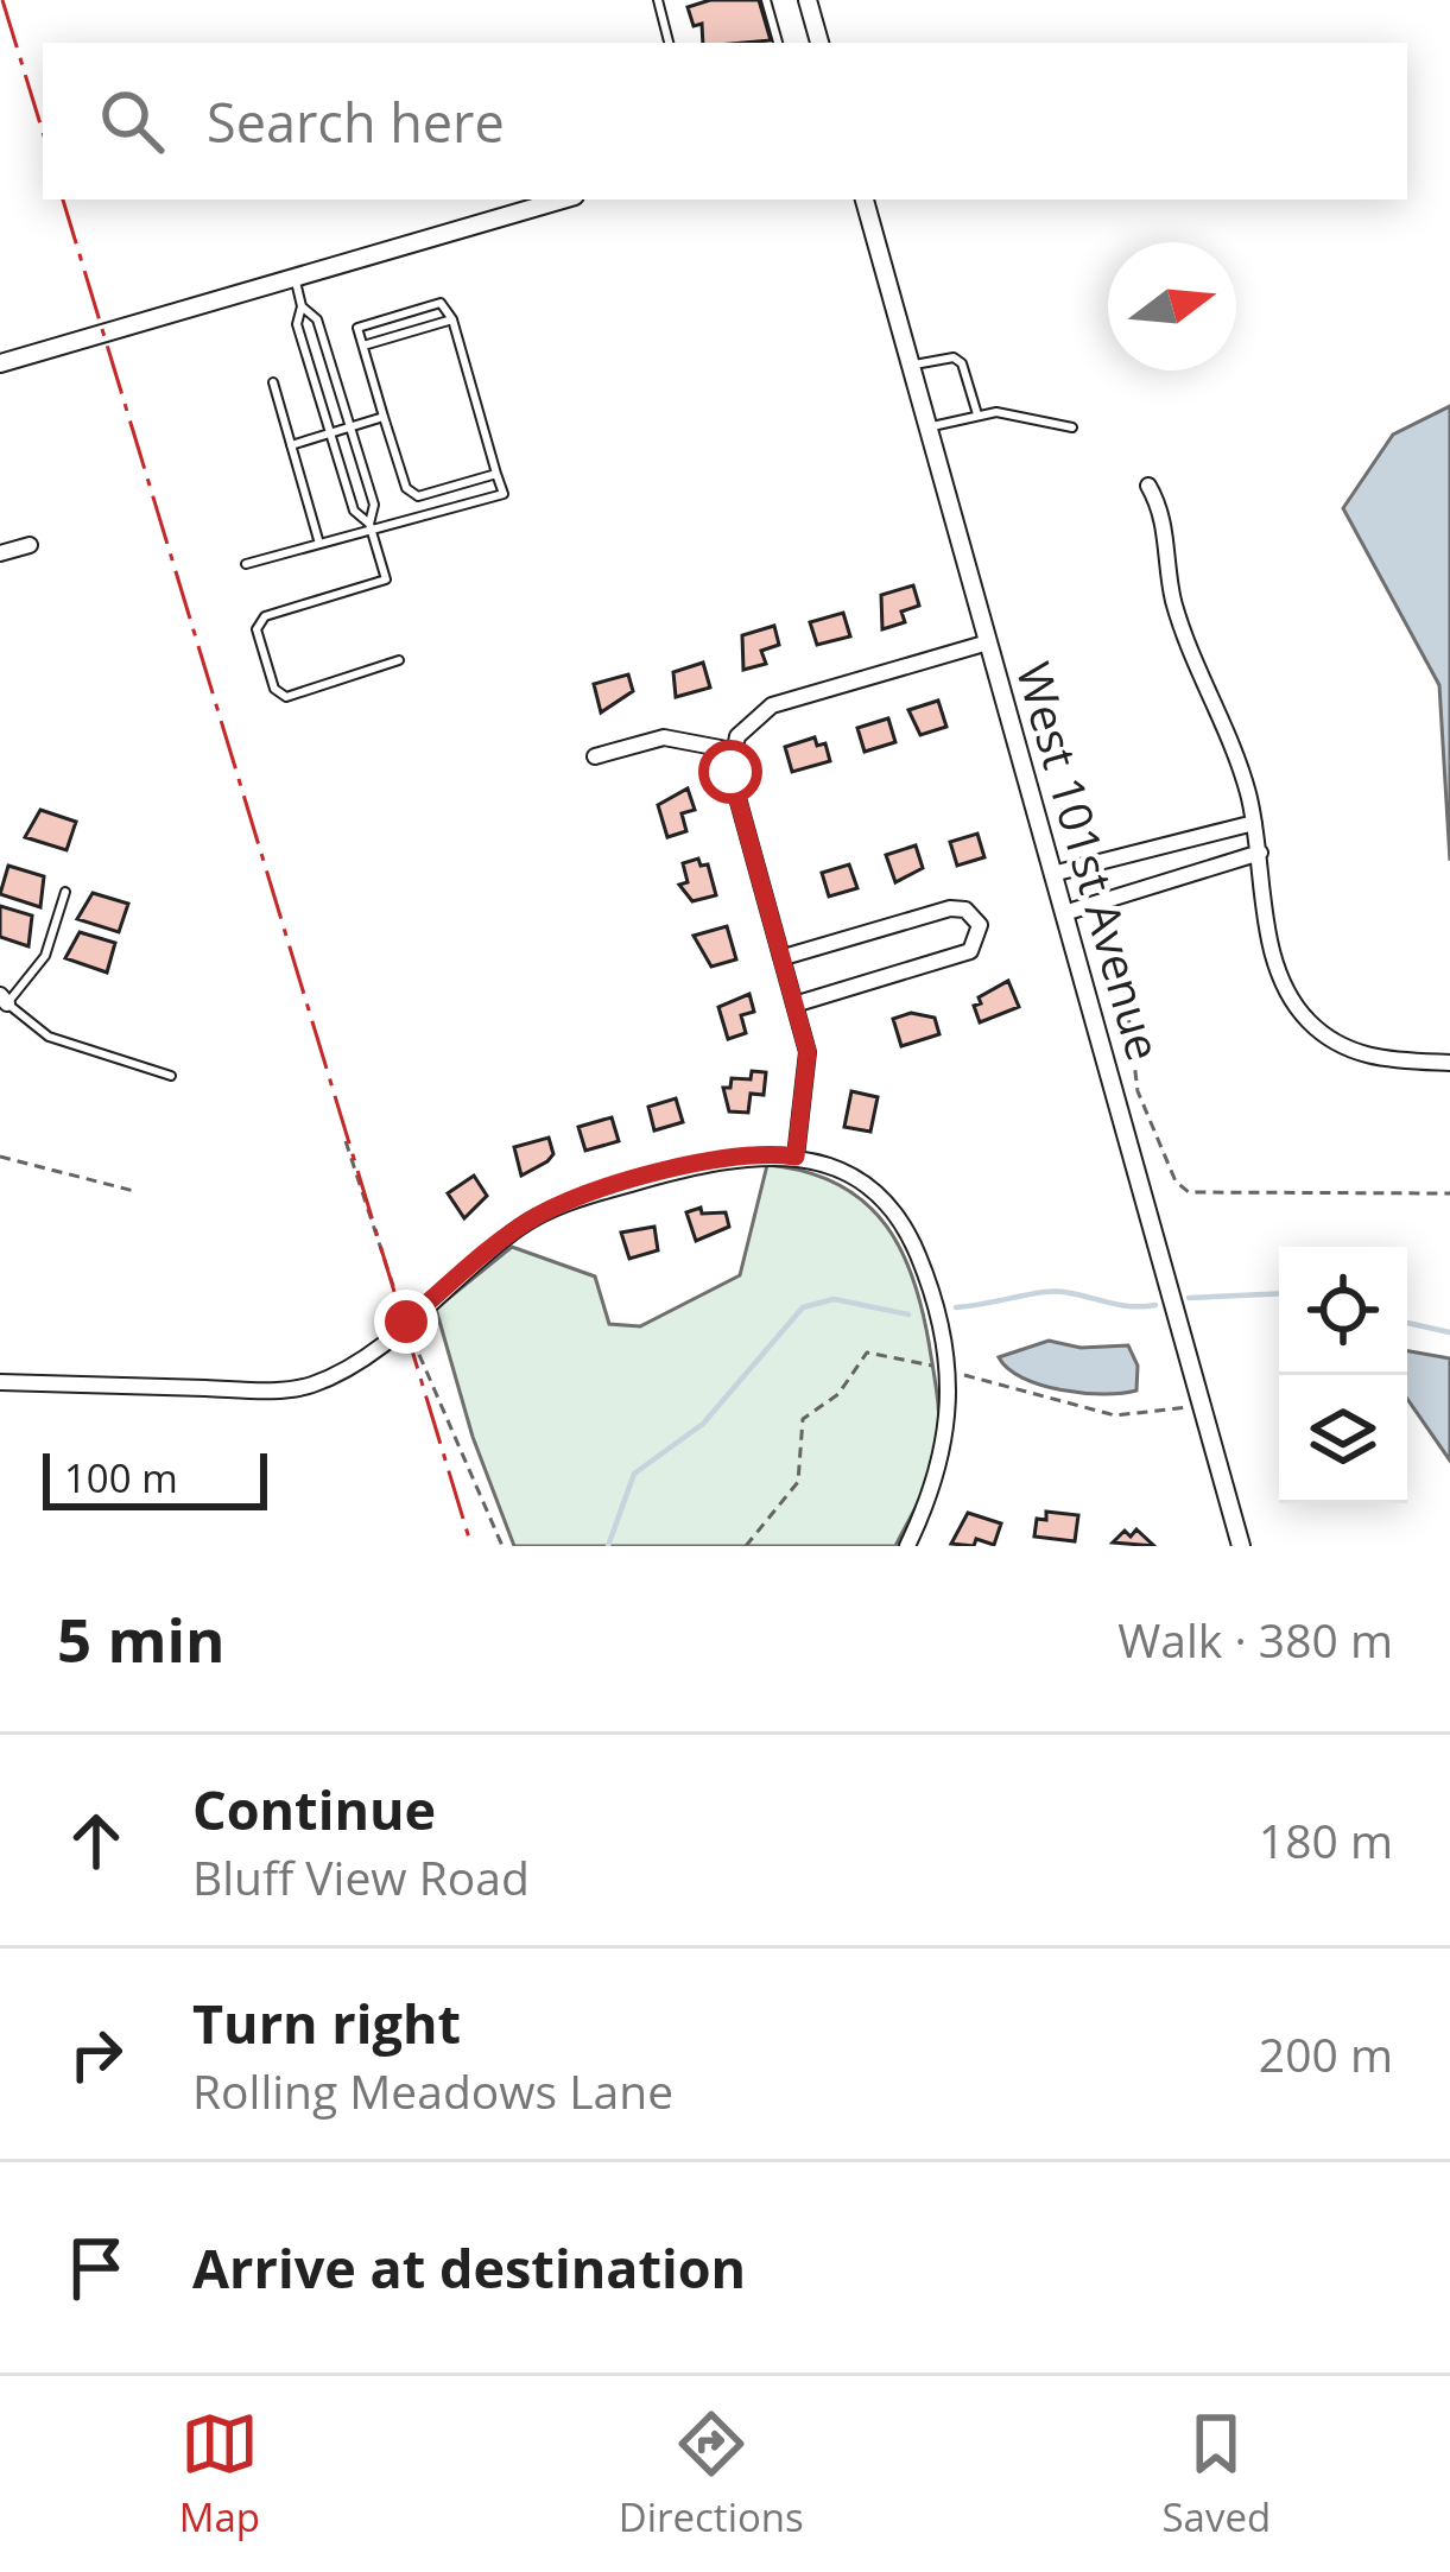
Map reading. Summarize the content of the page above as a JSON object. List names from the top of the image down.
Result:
{
  "streets": {
    "street": ["West 101st Avenue"]
  },
  "scale_bar": "100 m",
  "north": "right",
  "page": {
    "search": "Search here",
    "scale": "100 m",
    "heading": ["5 min", "Walk · 380 m"],
    "list": [
      ["Continue", "Bluff View Road", "180 m"],
      ["Turn right", "Rolling Meadows Lane", "200 m"],
      "Arrive at destination"
    ],
    "nav": ["Map", "Directions", "Saved"]
  }
}
